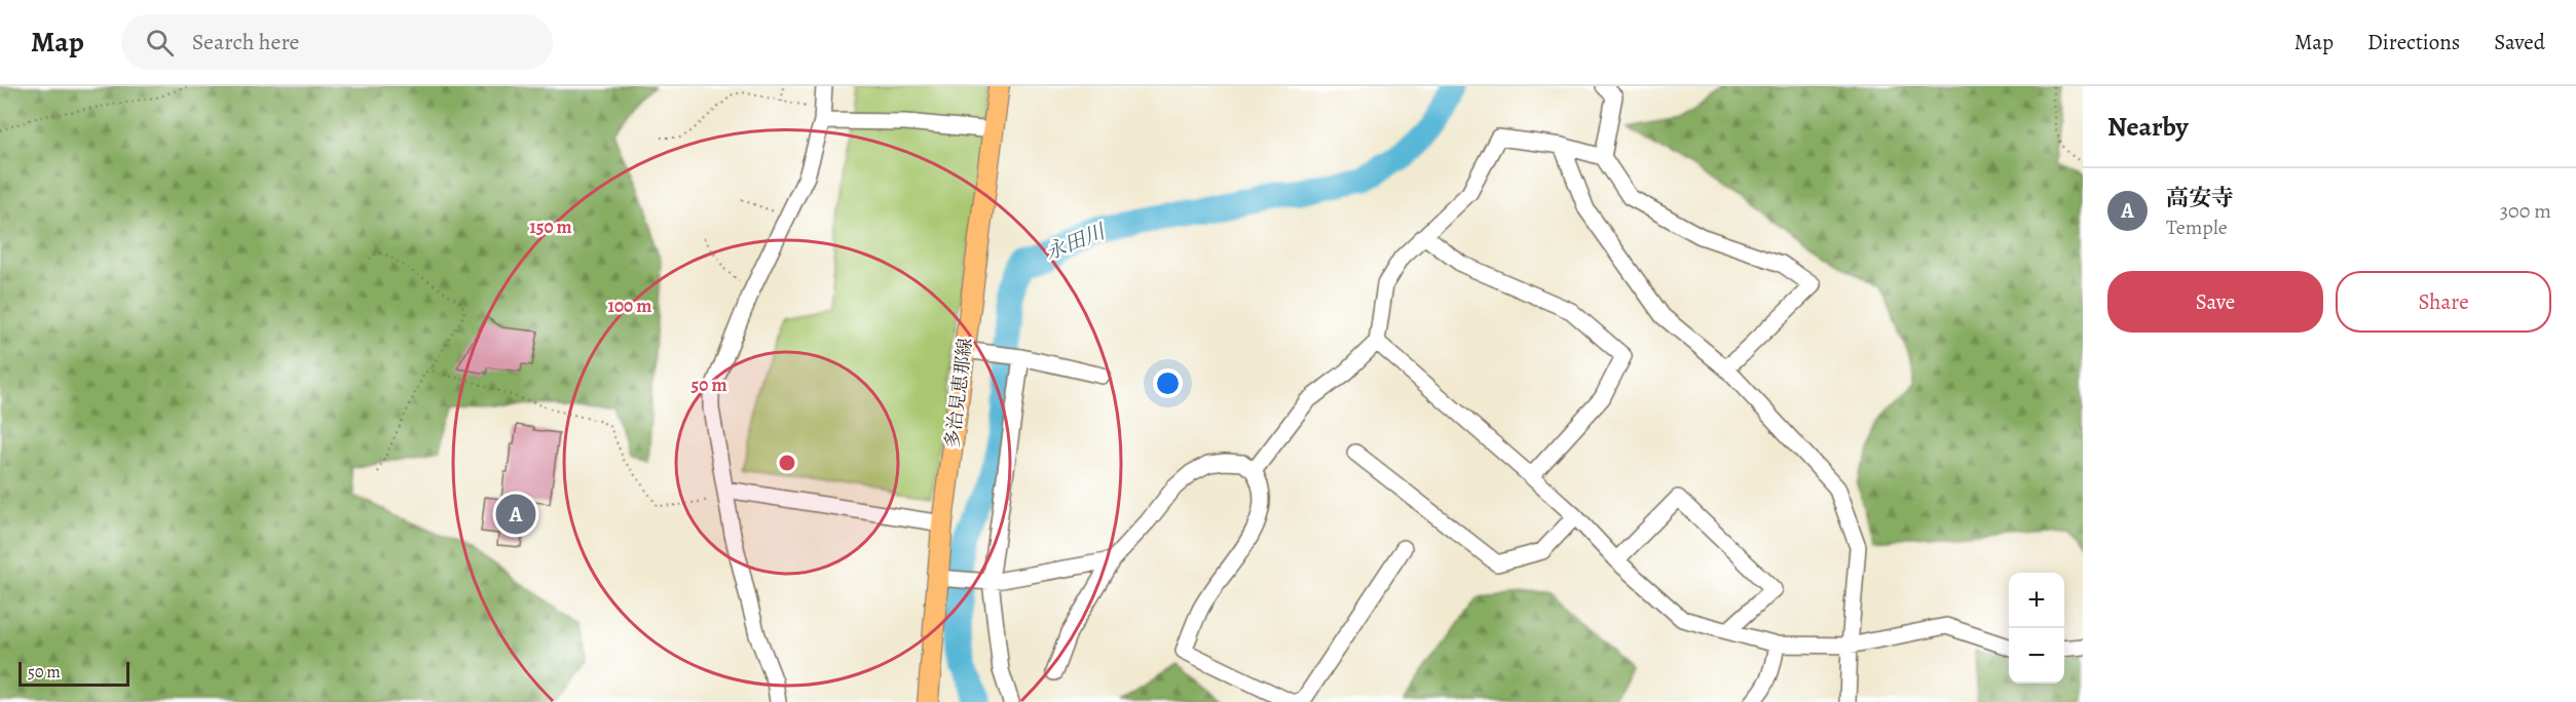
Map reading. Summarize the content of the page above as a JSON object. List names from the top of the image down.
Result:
{
  "streets": {
    "main road": ["多治見恵那線"]
  },
  "water": ["永田川"],
  "scale_bar": "50 m",
  "page": {
    "header": "Map",
    "search": "Search here",
    "nav": ["Map", "Directions", "Saved"],
    "heading": "Nearby",
    "list": [
      {
        "mark": "A",
        "name": "高安寺",
        "note": "Temple",
        "value": "300 m"
      }
    ],
    "buttons": ["Save", "Share"],
    "pins": "A",
    "map_buttons": ["+", "−"],
    "scale": "50 m"
  },
  "rings": ["150 m", "100 m", "50 m"]
}
